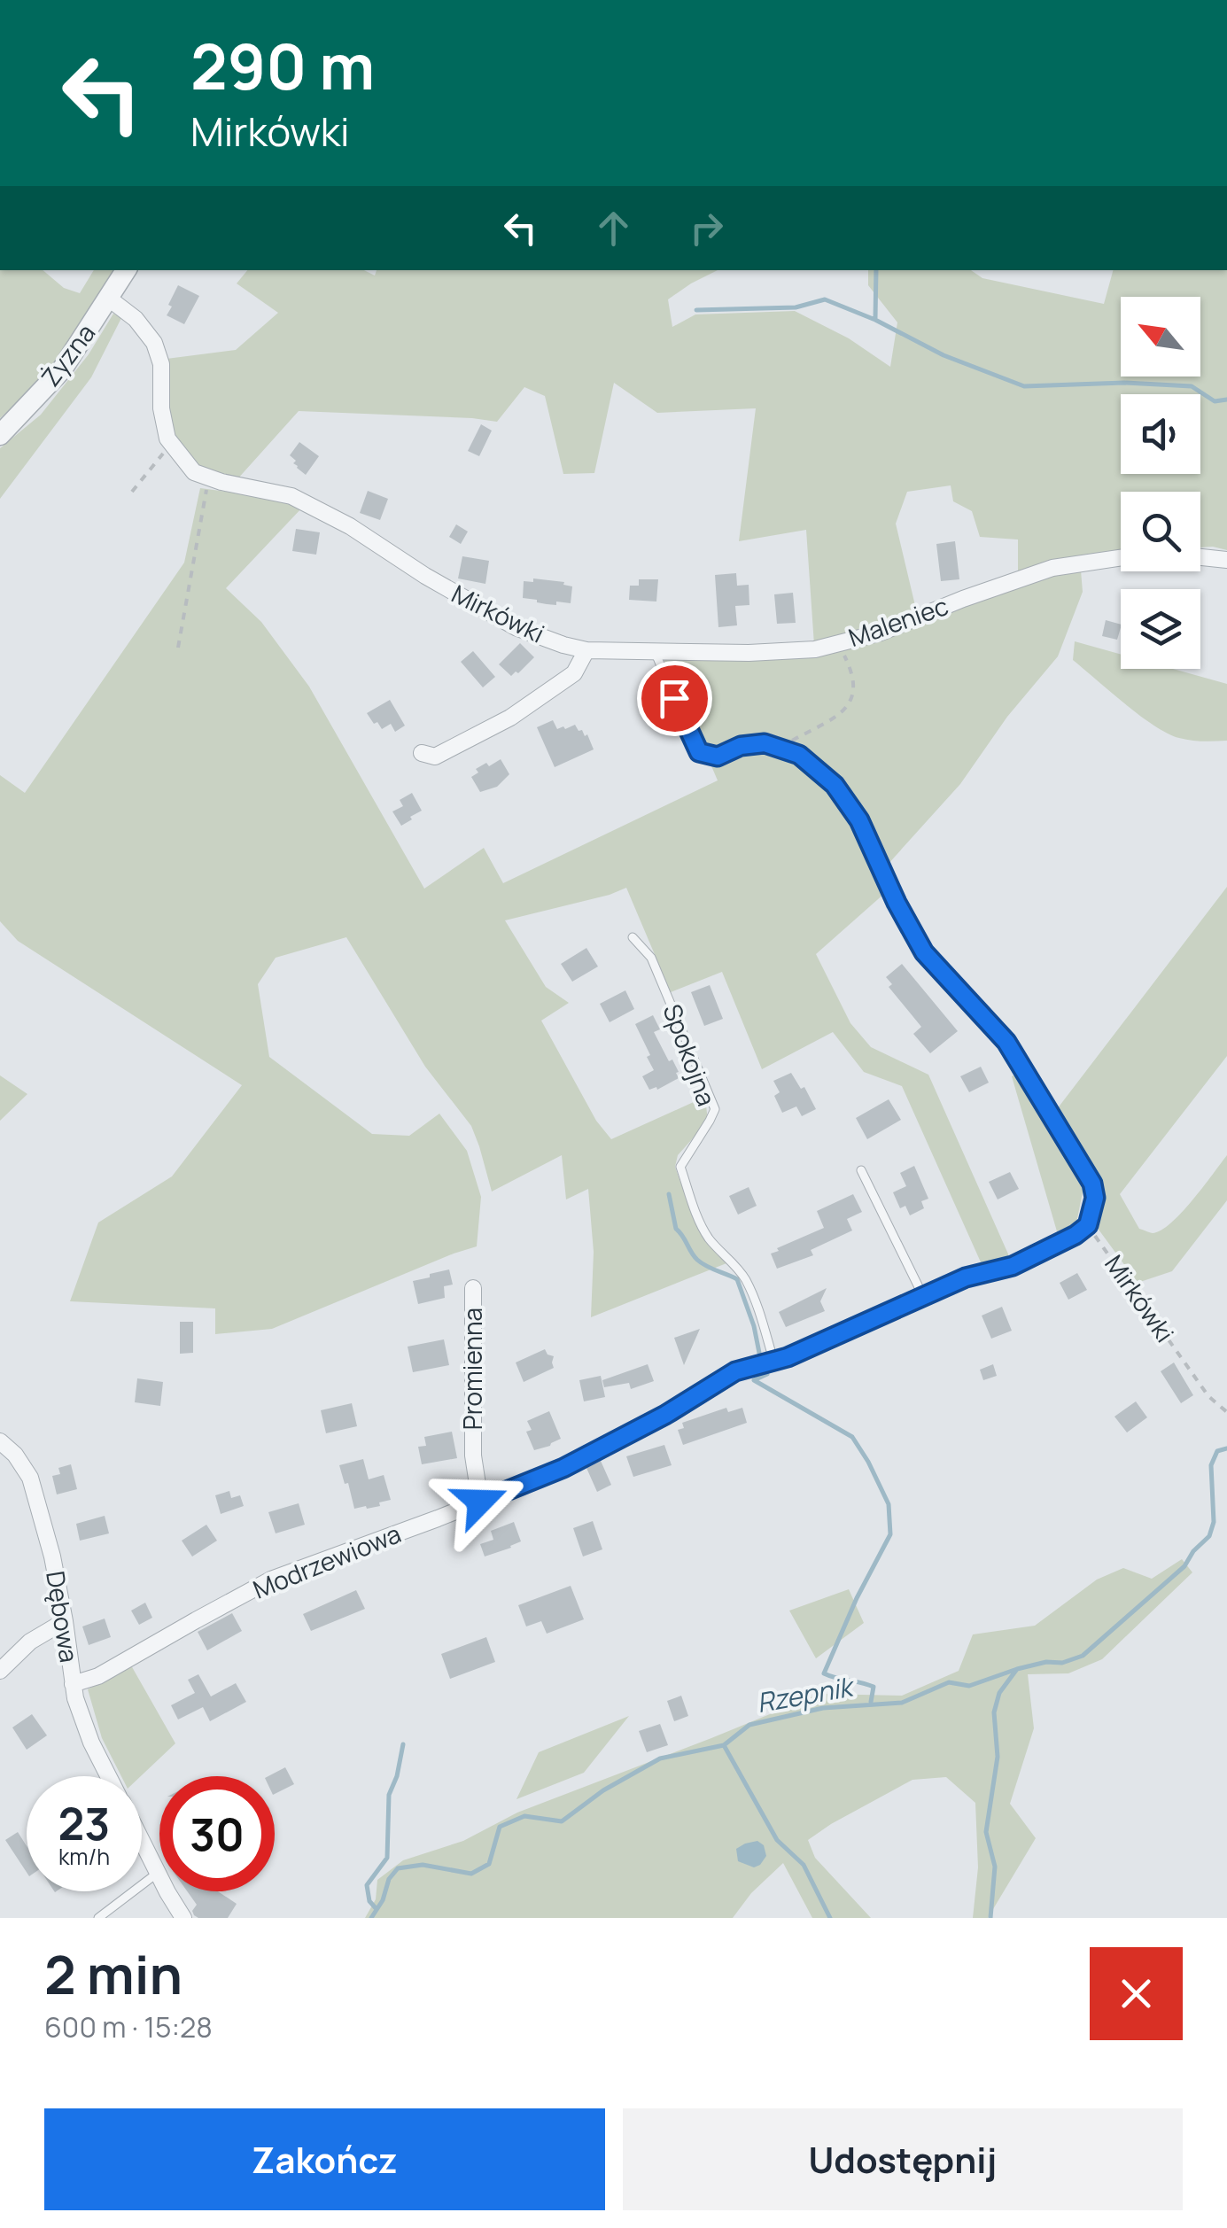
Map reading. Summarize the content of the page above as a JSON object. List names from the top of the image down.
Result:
{
  "streets": {
    "street": [
      "Żyzna",
      "Mirkówki",
      "Maleniec",
      "Promienna",
      "Modrzewiowa",
      "Dębowa"
    ],
    "lane": ["Spokojna"]
  },
  "crossings": [
    ["Mirkówki", "Maleniec"],
    ["Mirkówki", "Modrzewiowa"],
    ["Spokojna", "Modrzewiowa"],
    ["Promienna", "Modrzewiowa"],
    ["Modrzewiowa", "Dębowa"]
  ],
  "water": ["Rzepnik"],
  "north": "top left",
  "page": {
    "turn": ["290 m", "Mirkówki"],
    "speed": "23 km/h",
    "limit": "30",
    "heading": ["2 min", "600 m · 15:28"],
    "buttons": ["Zakończ", "Udostępnij"]
  }
}
